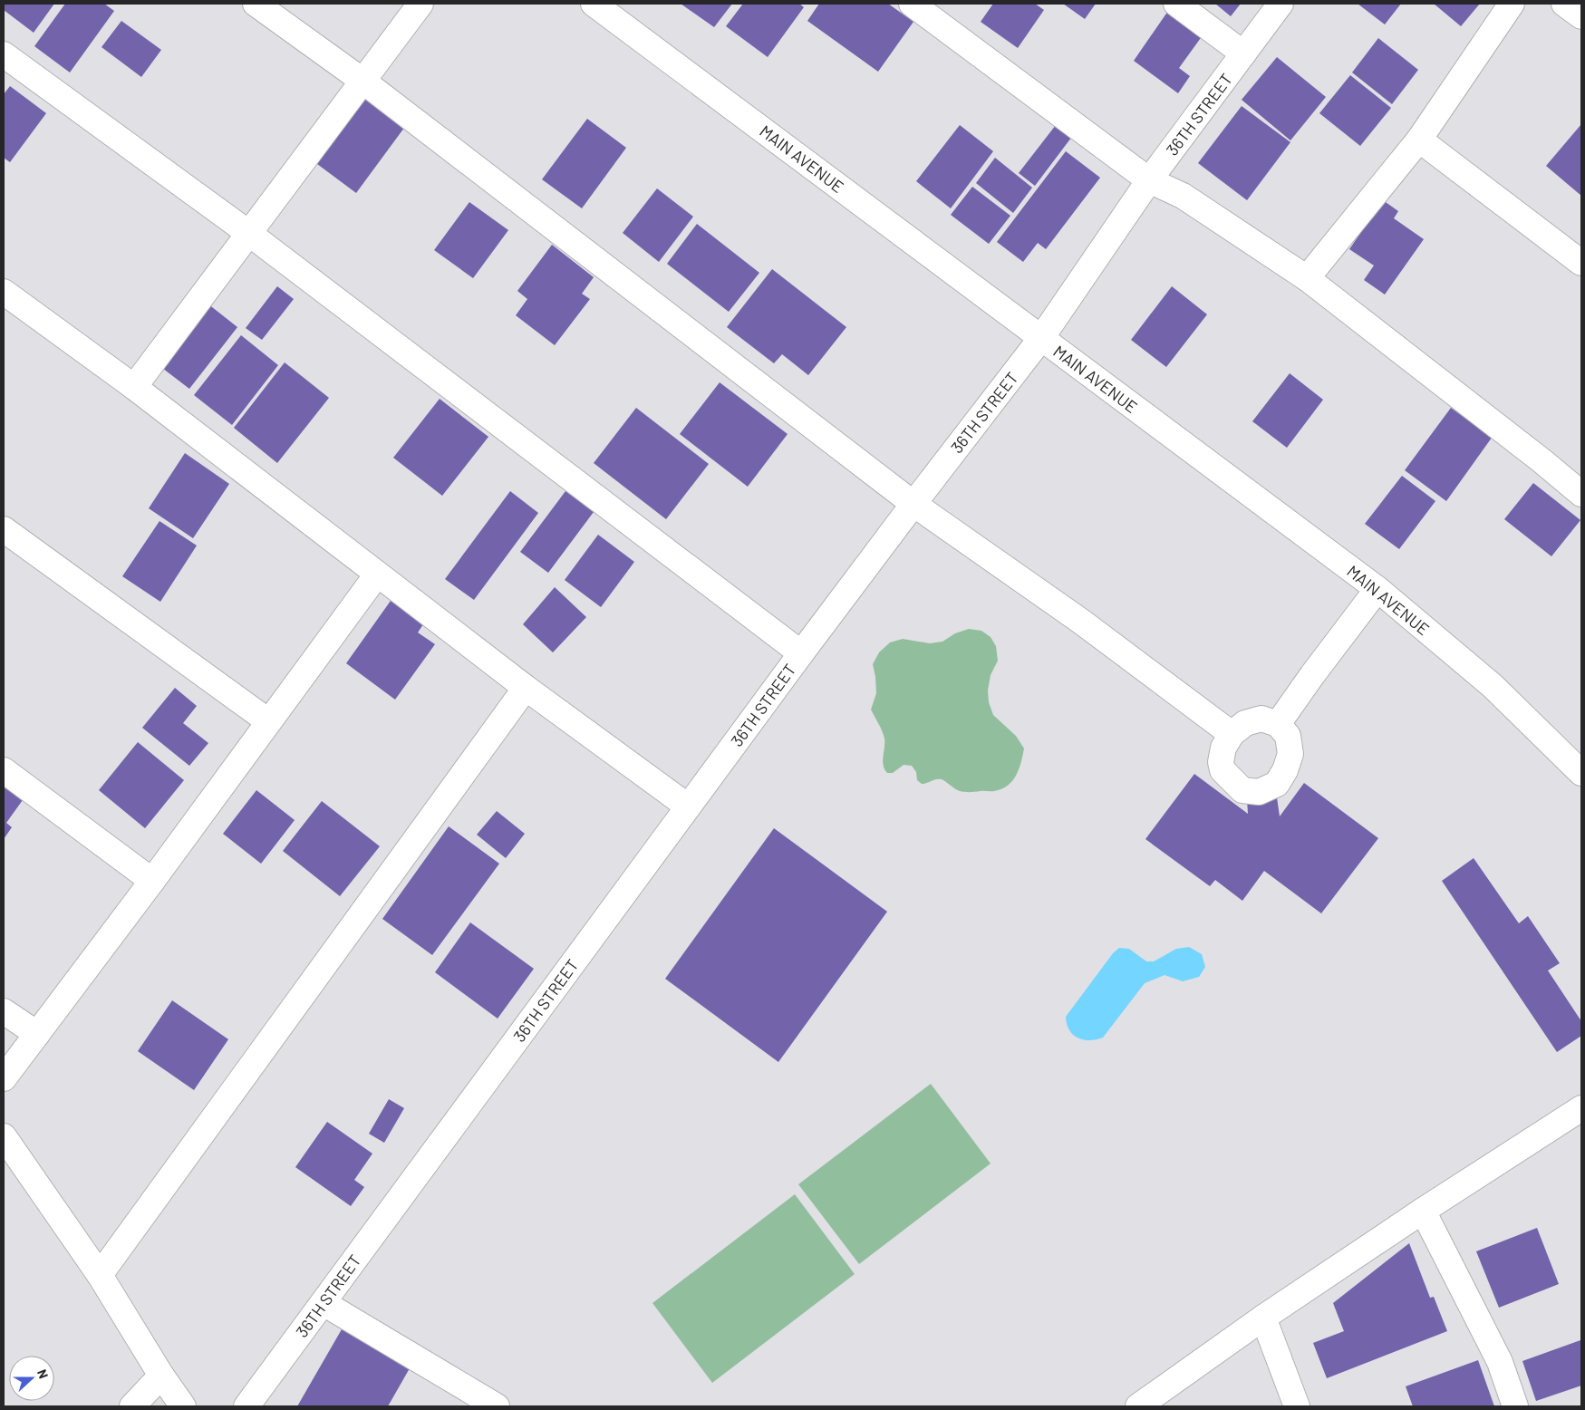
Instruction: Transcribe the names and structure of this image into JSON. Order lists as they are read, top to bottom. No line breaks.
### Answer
{"streets":{"street":["36TH STREET","MAIN AVENUE"]},"crossings":[["36TH STREET","MAIN AVENUE"]],"north":"right"}
